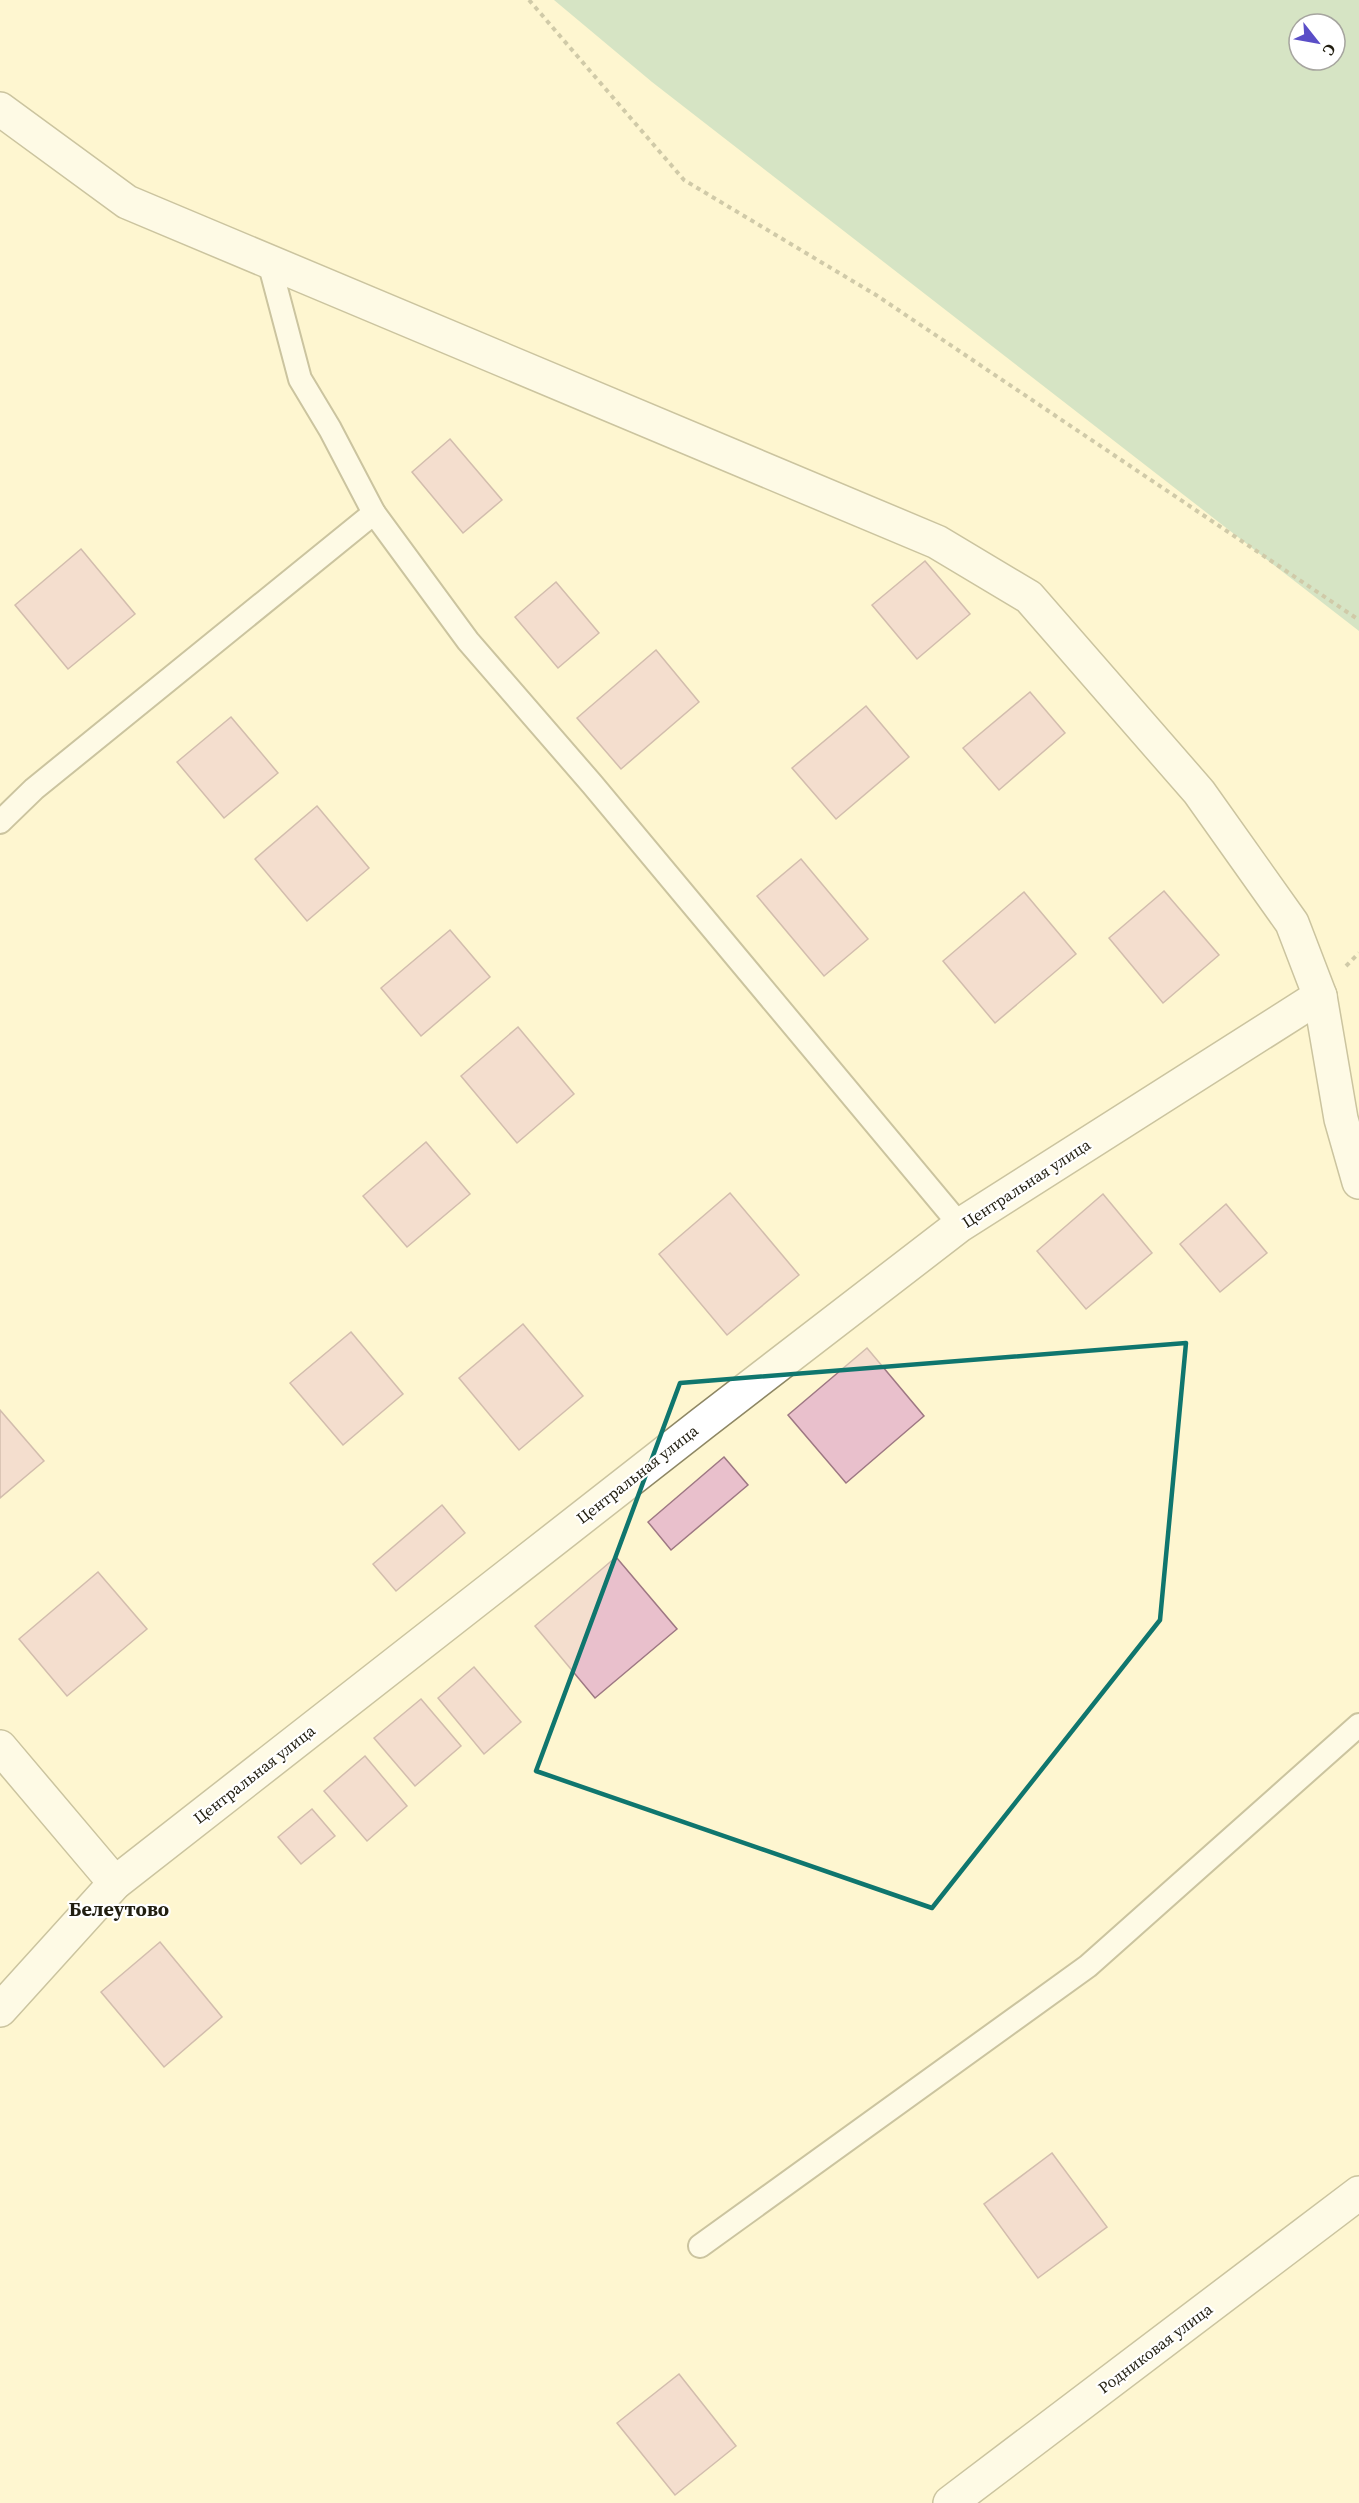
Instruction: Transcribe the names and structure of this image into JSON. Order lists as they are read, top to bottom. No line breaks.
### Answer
{"streets":{"street":["Центральная улица","Родниковая улица"]},"districts":["Белеутово"],"north":"bottom right"}
